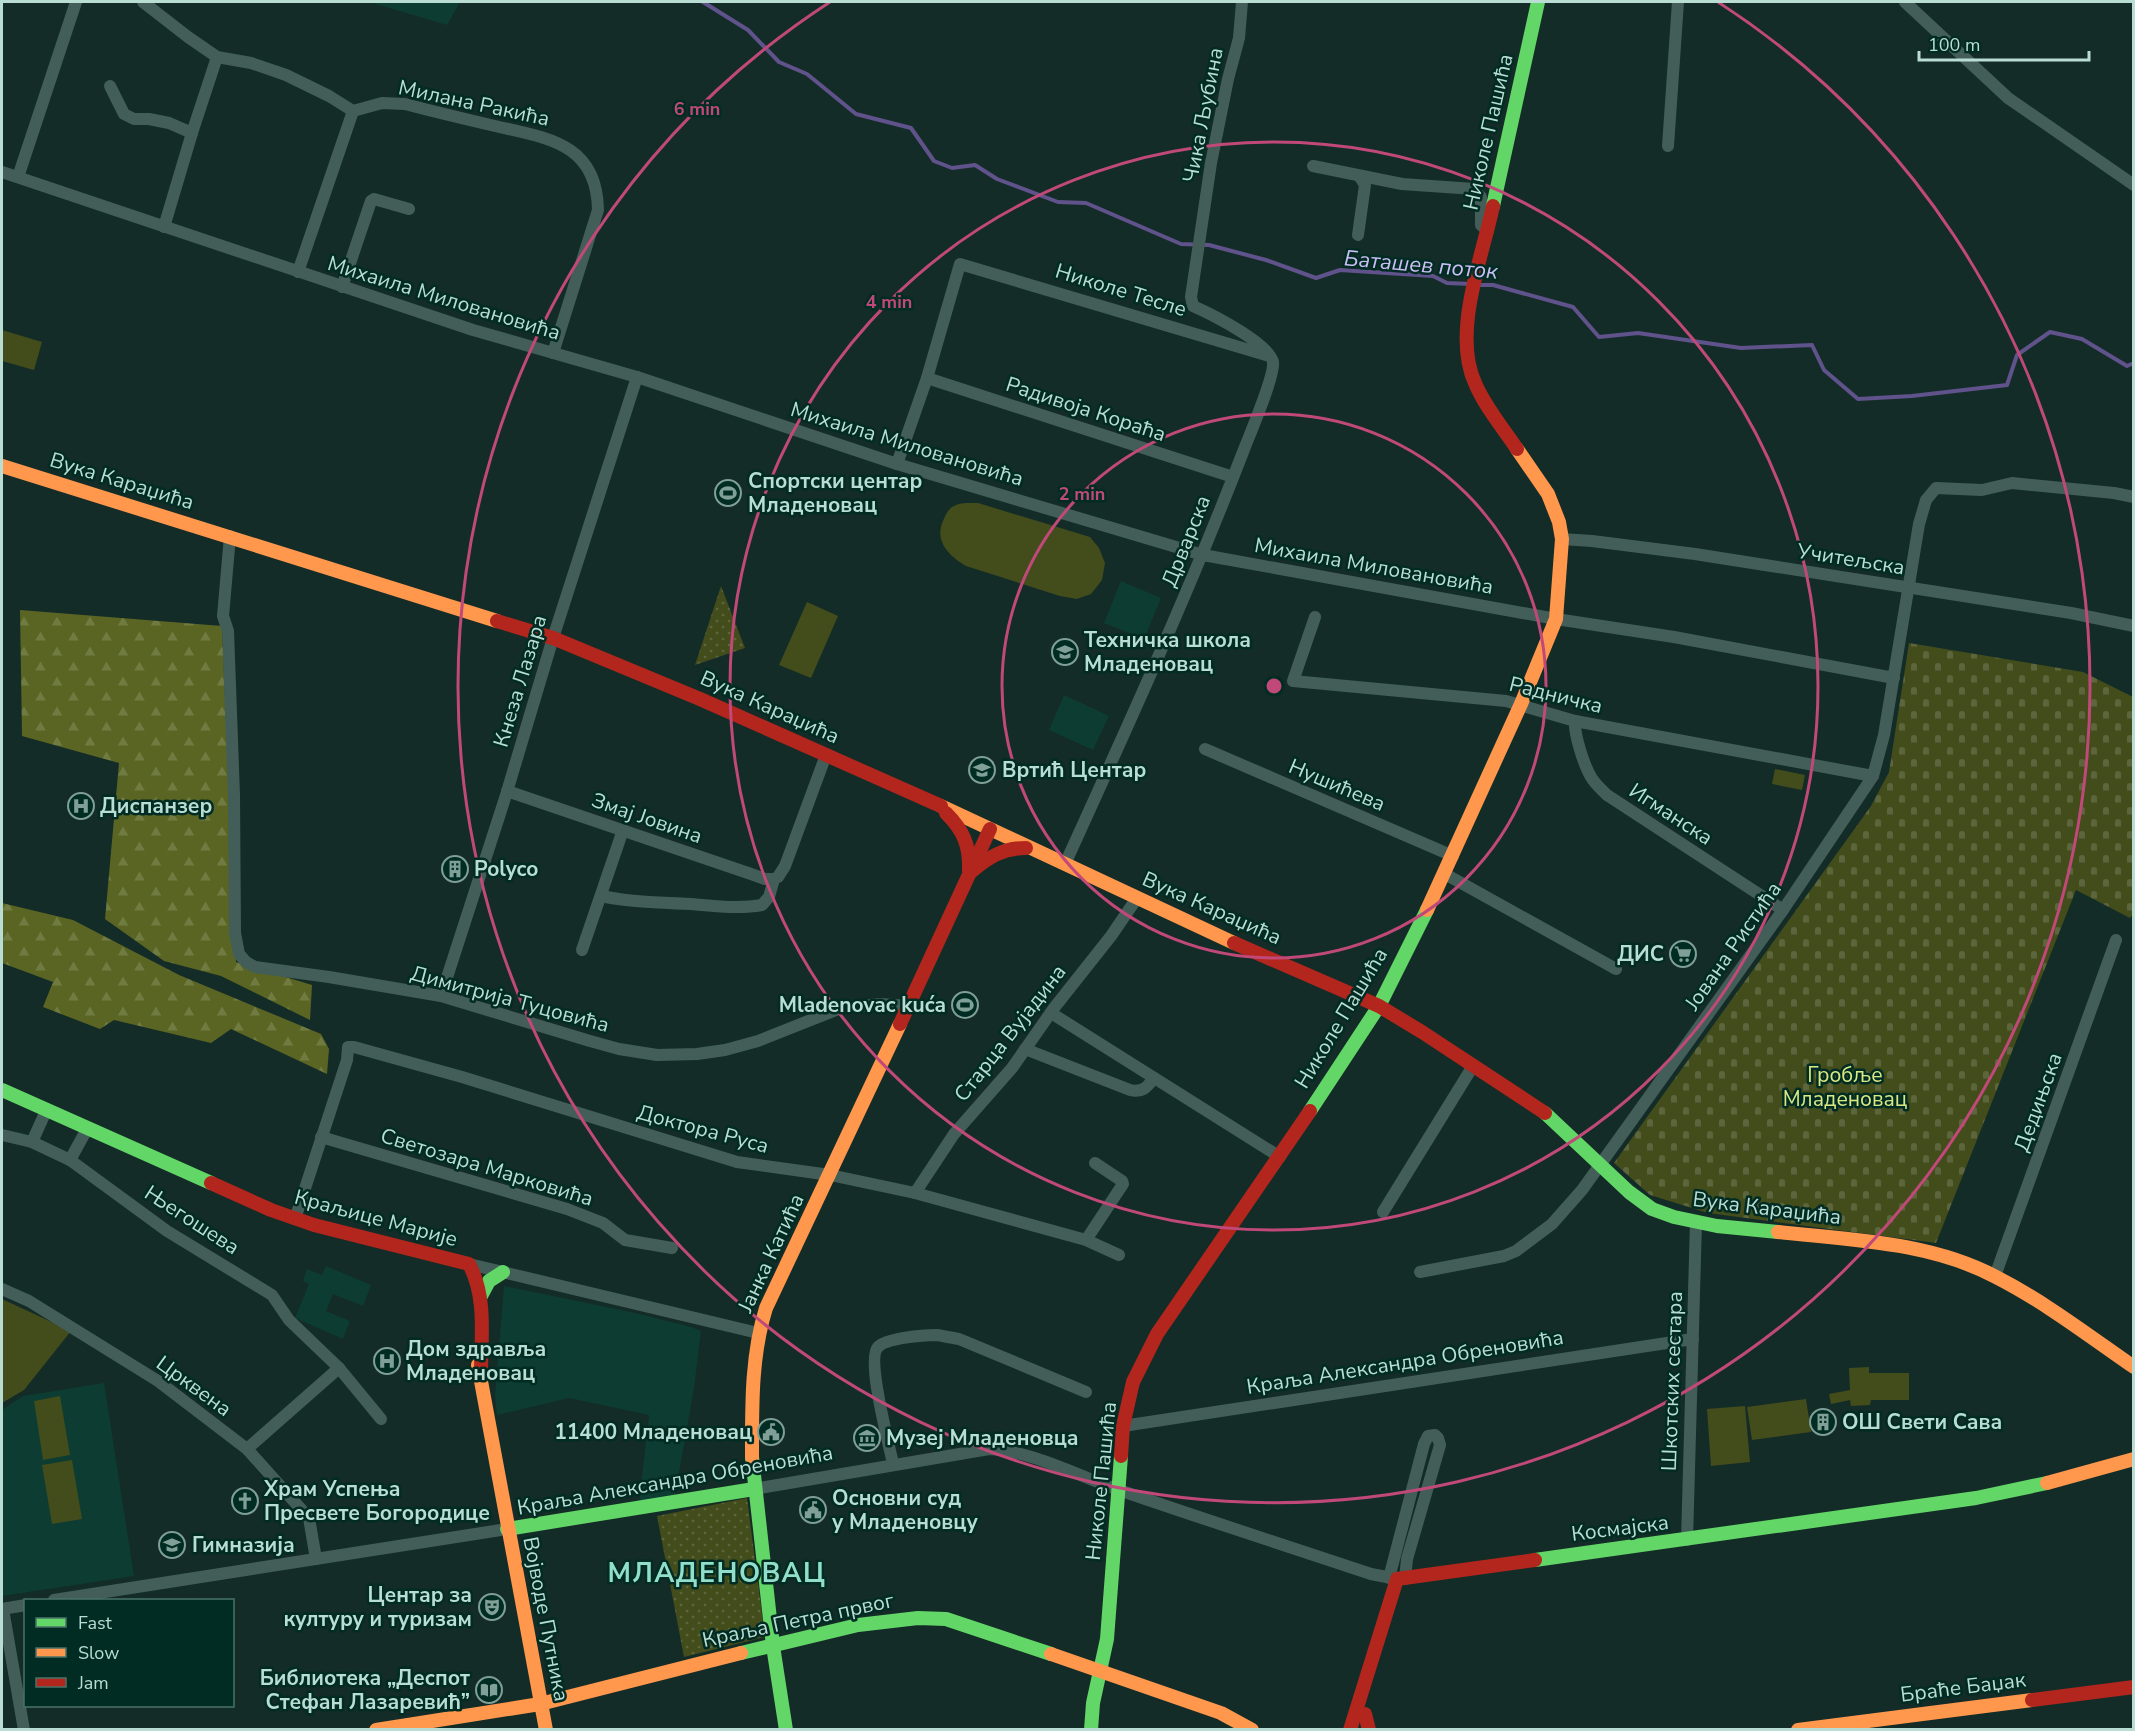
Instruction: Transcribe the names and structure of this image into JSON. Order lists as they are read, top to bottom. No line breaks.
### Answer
{"streets":{"street":["Милана Ракића","Чика Љубина","Николе Пашића","Николе Тесле","Михаила Миловановића","Радивоја Кораћа","Вука Караџића","Дрварска","Учитељска","Кнеза Лазара","Радничка","Нушићева","Игманска","Змај Јовина","Јована Ристића","Димитрија Туцовића","Старца Вујадина","Дедињска","Доктора Руса","Светозара Марковића","Краљице Марије","Његошева","Јанка Катића","Краља Александра Обреновића","Шкотских сестара","Црквена","Космајска","Војводе Путника","Краља Петра првог","Браће Баџак"]},"crossings":[["Милана Ракића","Михаила Миловановића"],["Чика Љубина","Николе Тесле"],["Чика Љубина","Дрварска"],["Николе Пашића","Михаила Миловановића"],["Николе Пашића","Вука Караџића"],["Николе Пашића","Учитељска"],["Николе Пашића","Радничка"],["Николе Пашића","Нушићева"],["Николе Пашића","Краља Александра Обреновића"],["Николе Пашића","Космајска"],["Николе Пашића","Краља Петра првог"],["Николе Тесле","Радивоја Кораћа"],["Николе Тесле","Дрварска"],["Михаила Миловановића","Дрварска"],["Михаила Миловановића","Кнеза Лазара"],["Михаила Миловановића","Јована Ристића"],["Радивоја Кораћа","Дрварска"],["Вука Караџића","Дрварска"],["Вука Караџића","Кнеза Лазара"],["Вука Караџића","Јована Ристића"],["Вука Караџића","Димитрија Туцовића"],["Вука Караџића","Старца Вујадина"],["Вука Караџића","Дедињска"],["Вука Караџића","Јанка Катића"],["Вука Караџића","Шкотских сестара"],["Учитељска","Јована Ристића"],["Кнеза Лазара","Змај Јовина"],["Кнеза Лазара","Димитрија Туцовића"],["Радничка","Игманска"],["Радничка","Јована Ристића"],["Игманска","Јована Ристића"],["Димитрија Туцовића","Јанка Катића"],["Старца Вујадина","Доктора Руса"],["Доктора Руса","Светозара Марковића"],["Доктора Руса","Јанка Катића"],["Краљице Марије","Јанка Катића"],["Краљице Марије","Војводе Путника"],["Јанка Катића","Краља Александра Обреновића"],["Јанка Катића","Краља Петра првог"],["Краља Александра Обреновића","Шкотских сестара"],["Краља Александра Обреновића","Црквена"],["Краља Александра Обреновића","Космајска"],["Краља Александра Обреновића","Војводе Путника"],["Шкотских сестара","Космајска"],["Војводе Путника","Краља Петра првог"]],"districts":["МЛАДЕНОВАЦ"],"water":["Баташев поток"],"parks":["Гробље Младеновац"],"places":{"sports":["Спортски центар Младеновац","Mladenovac kuća"],"school or university":["Техничка школа Младеновац","Вртић Центар","Гимназија"],"hospital":["Диспанзер","Дом здравља Младеновац"],"building":["Polyco","ОШ Свети Сава"],"supermarket":["ДИС"],"public building":["11400 Младеновац","Основни суд у Младеновцу"],"museum":["Музеј Младеновца"],"church":["Храм Успења Пресвете Богородице"],"theatre":["Центар за културу и туризам"],"library":["Библиотека „Деспот Стефан Лазаревић”"]},"legend":["Fast","Slow","Jam"],"scale_bar":"100 m","rings":["6 min","4 min","2 min"]}
